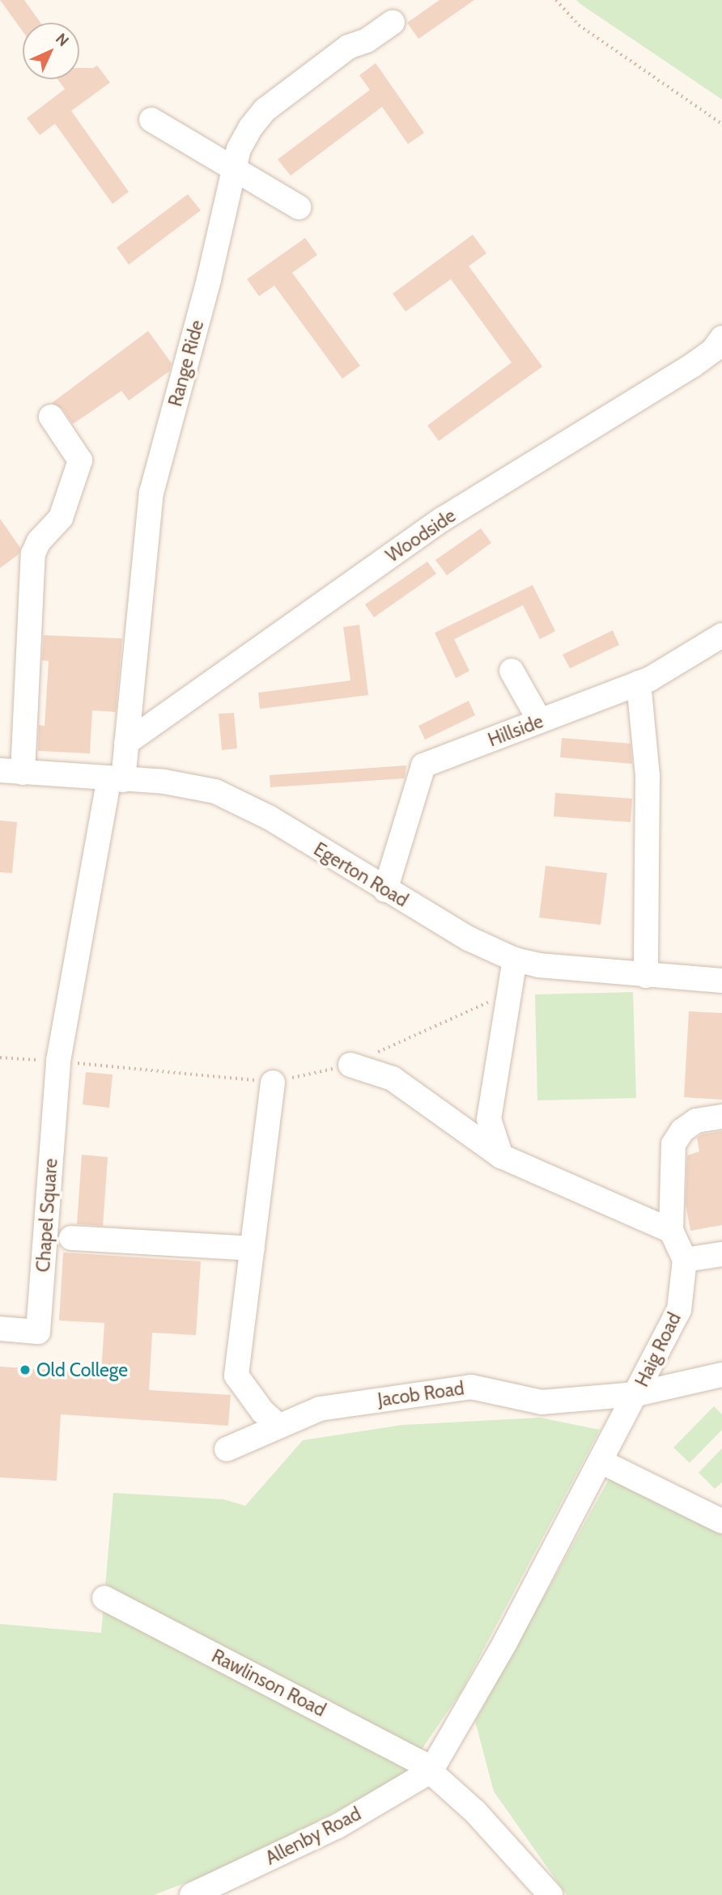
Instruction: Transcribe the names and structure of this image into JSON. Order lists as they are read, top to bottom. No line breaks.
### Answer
{"streets":{"street":["Range Ride","Woodside","Hillside","Egerton Road","Chapel Square","Haig Road","Jacob Road","Rawlinson Road","Allenby Road"]},"crossings":[["Range Ride","Woodside"],["Range Ride","Egerton Road"],["Range Ride","Chapel Square"],["Hillside","Egerton Road"],["Haig Road","Jacob Road"],["Haig Road","Rawlinson Road"],["Haig Road","Allenby Road"],["Rawlinson Road","Allenby Road"]],"places":["Old College"],"north":"top right"}
